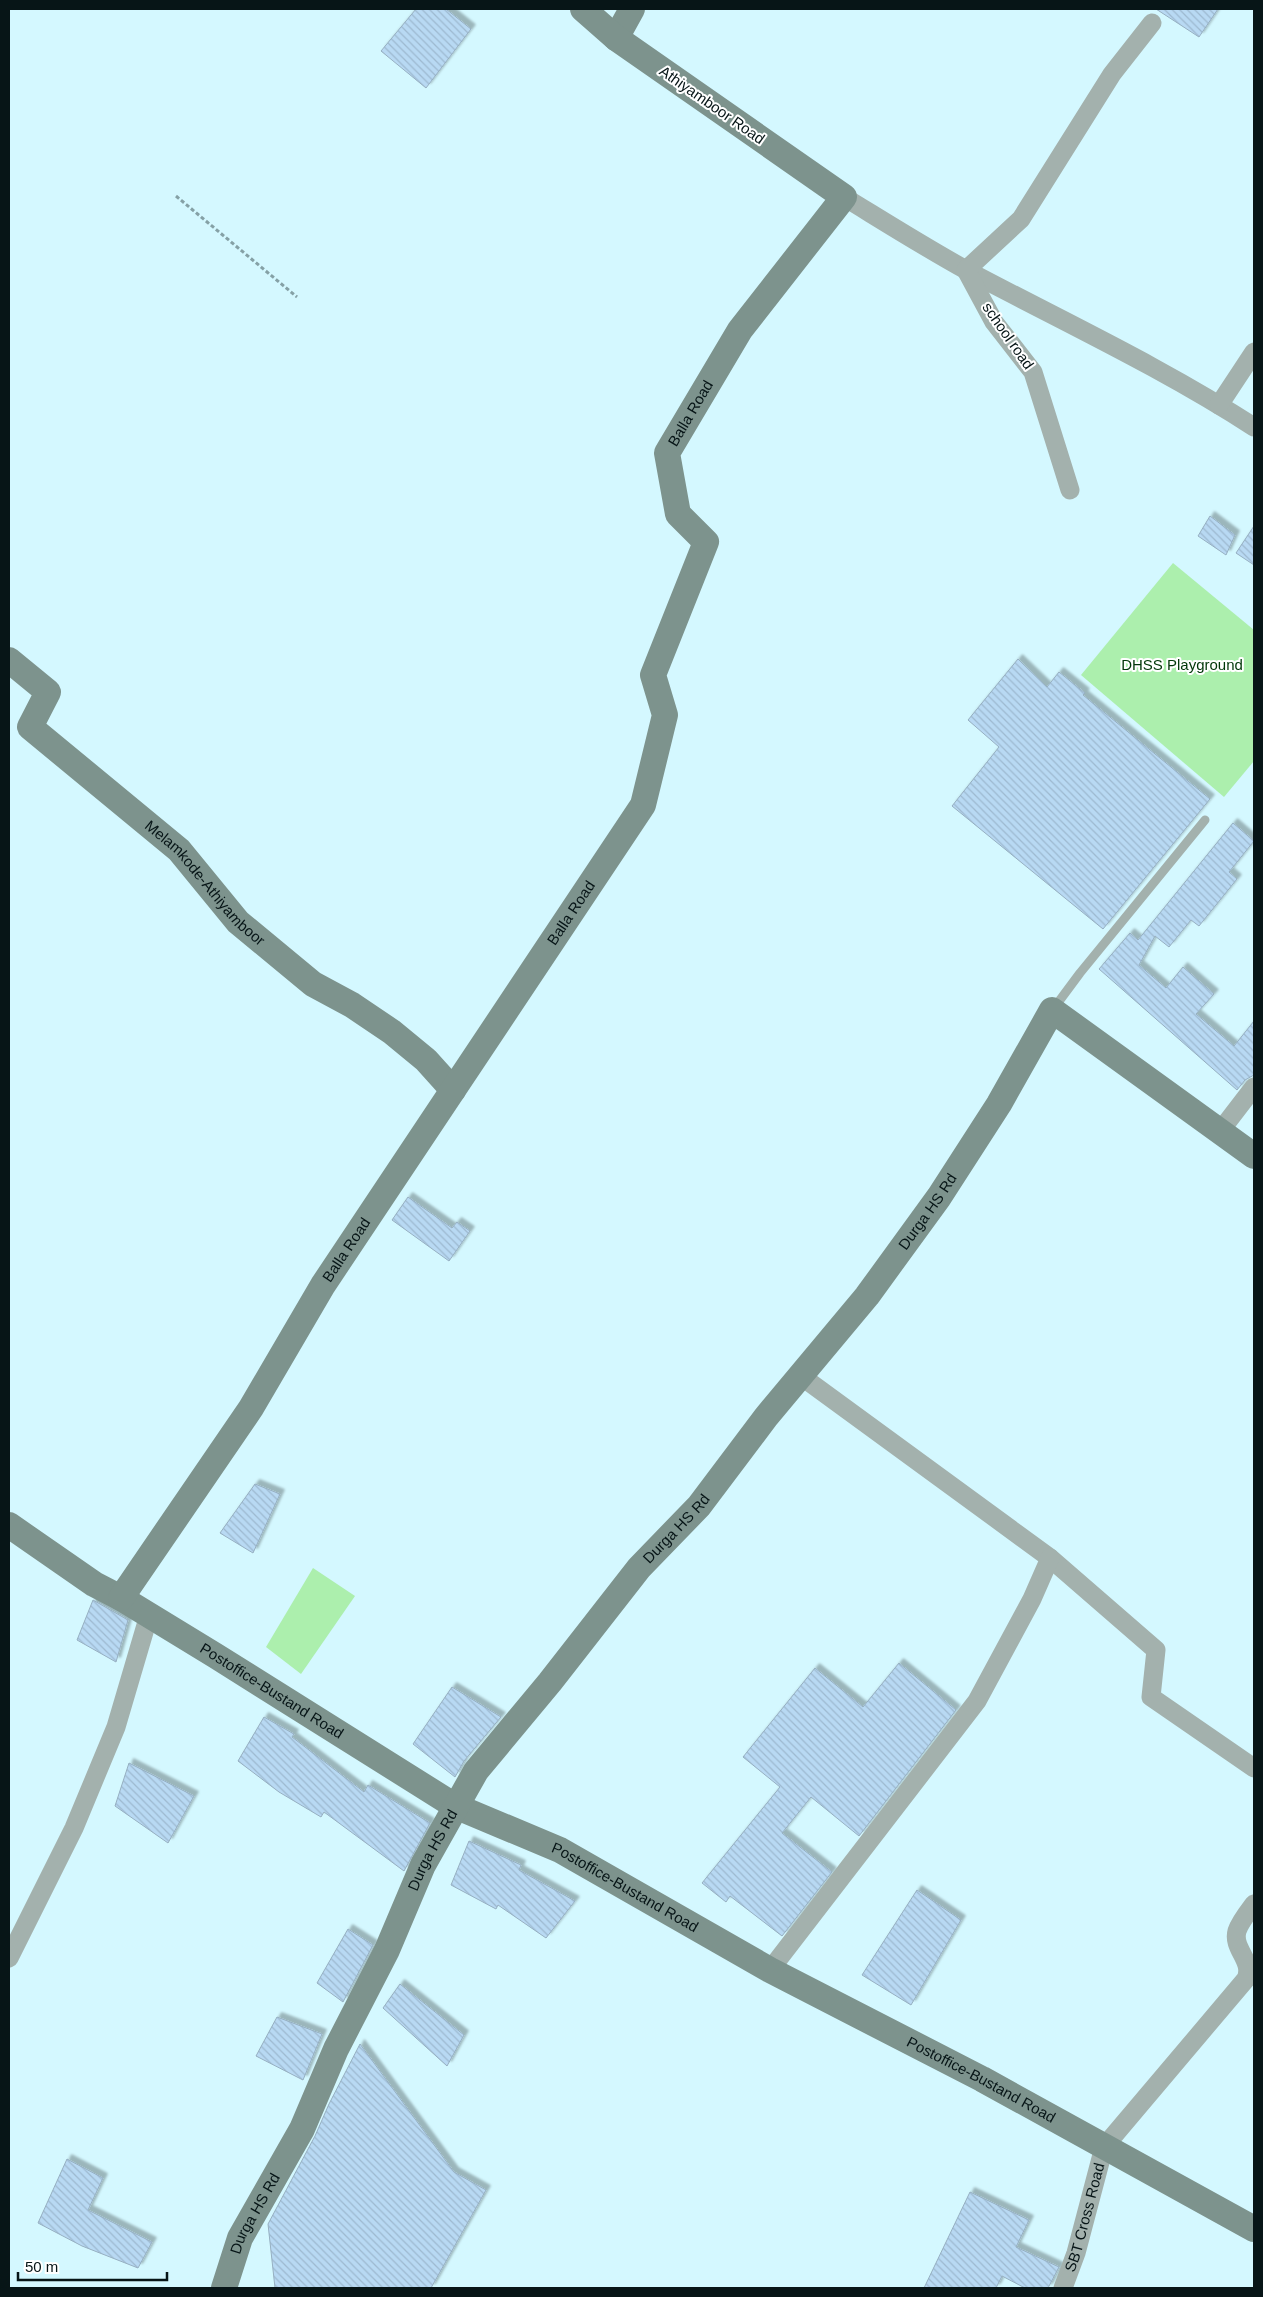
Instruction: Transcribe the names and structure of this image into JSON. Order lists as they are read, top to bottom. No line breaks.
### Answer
{"streets":{"street":["Athiyamboor Road","school road","Balla Road","Melamkode-Athiyamboor","Durga HS Rd","Postoffice-Bustand Road","SBT Cross Road"]},"crossings":[["Athiyamboor Road","Balla Road"],["Balla Road","Melamkode-Athiyamboor"],["Balla Road","Postoffice-Bustand Road"],["Durga HS Rd","Postoffice-Bustand Road"],["Postoffice-Bustand Road","SBT Cross Road"]],"parks":["DHSS Playground"],"scale_bar":"50 m"}
